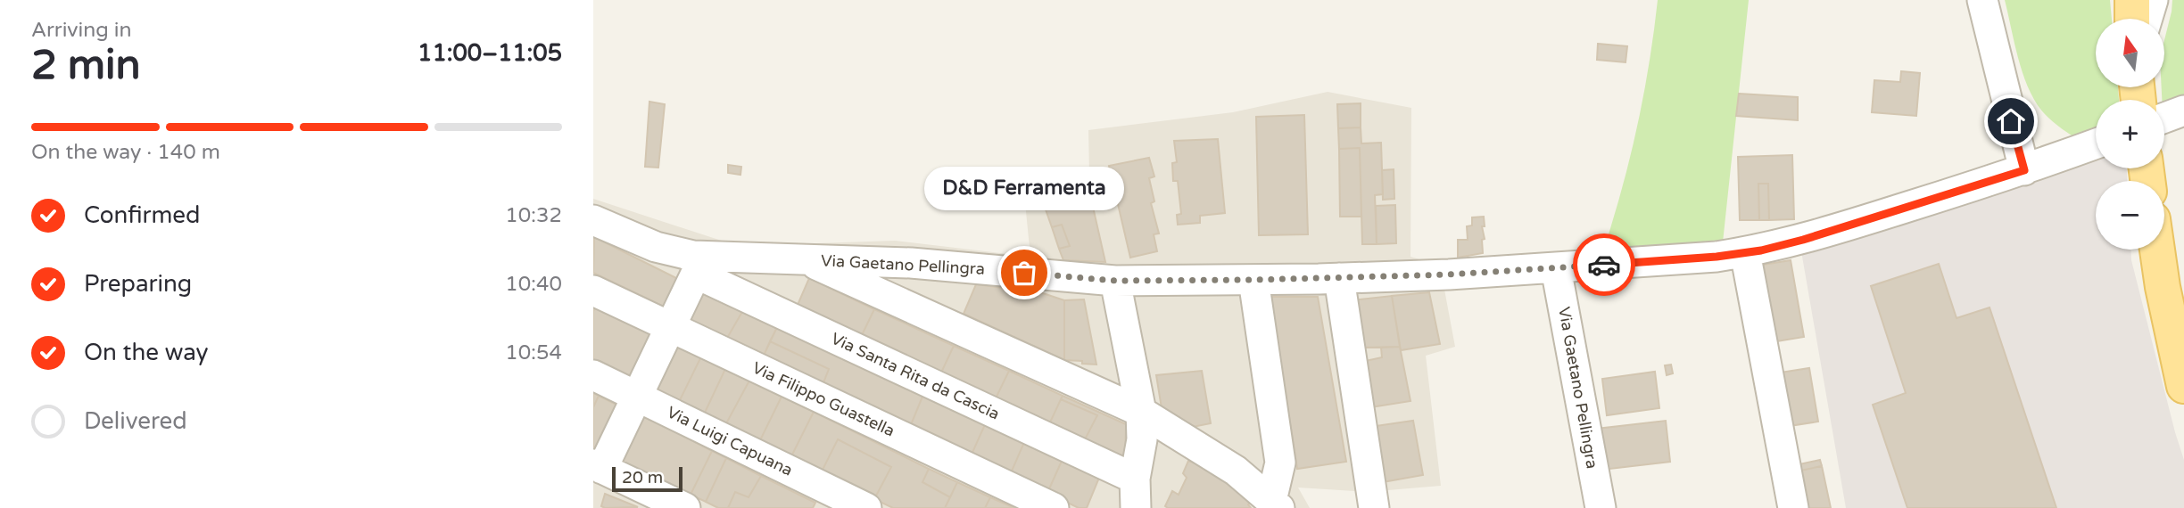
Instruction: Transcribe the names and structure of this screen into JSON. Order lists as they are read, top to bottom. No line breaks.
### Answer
{"streets":{"street":["Via Gaetano Pellingra","Via Santa Rita da Cascia","Via Filippo Guastella","Via Luigi Capuana"]},"crossings":[["Via Gaetano Pellingra","Via Santa Rita da Cascia"]],"places":["D&D Ferramenta"],"scale_bar":"20 m","north":"top","page":{"heading":["2 min","Arriving in","11:00–11:05"],"map_buttons":["+","−"],"bar":"On the way · 140 m","bubble":"D&D Ferramenta","list":[["Confirmed","10:32"],["Preparing","10:40"],["On the way","10:54"],"Delivered"],"scale":"20 m"}}
